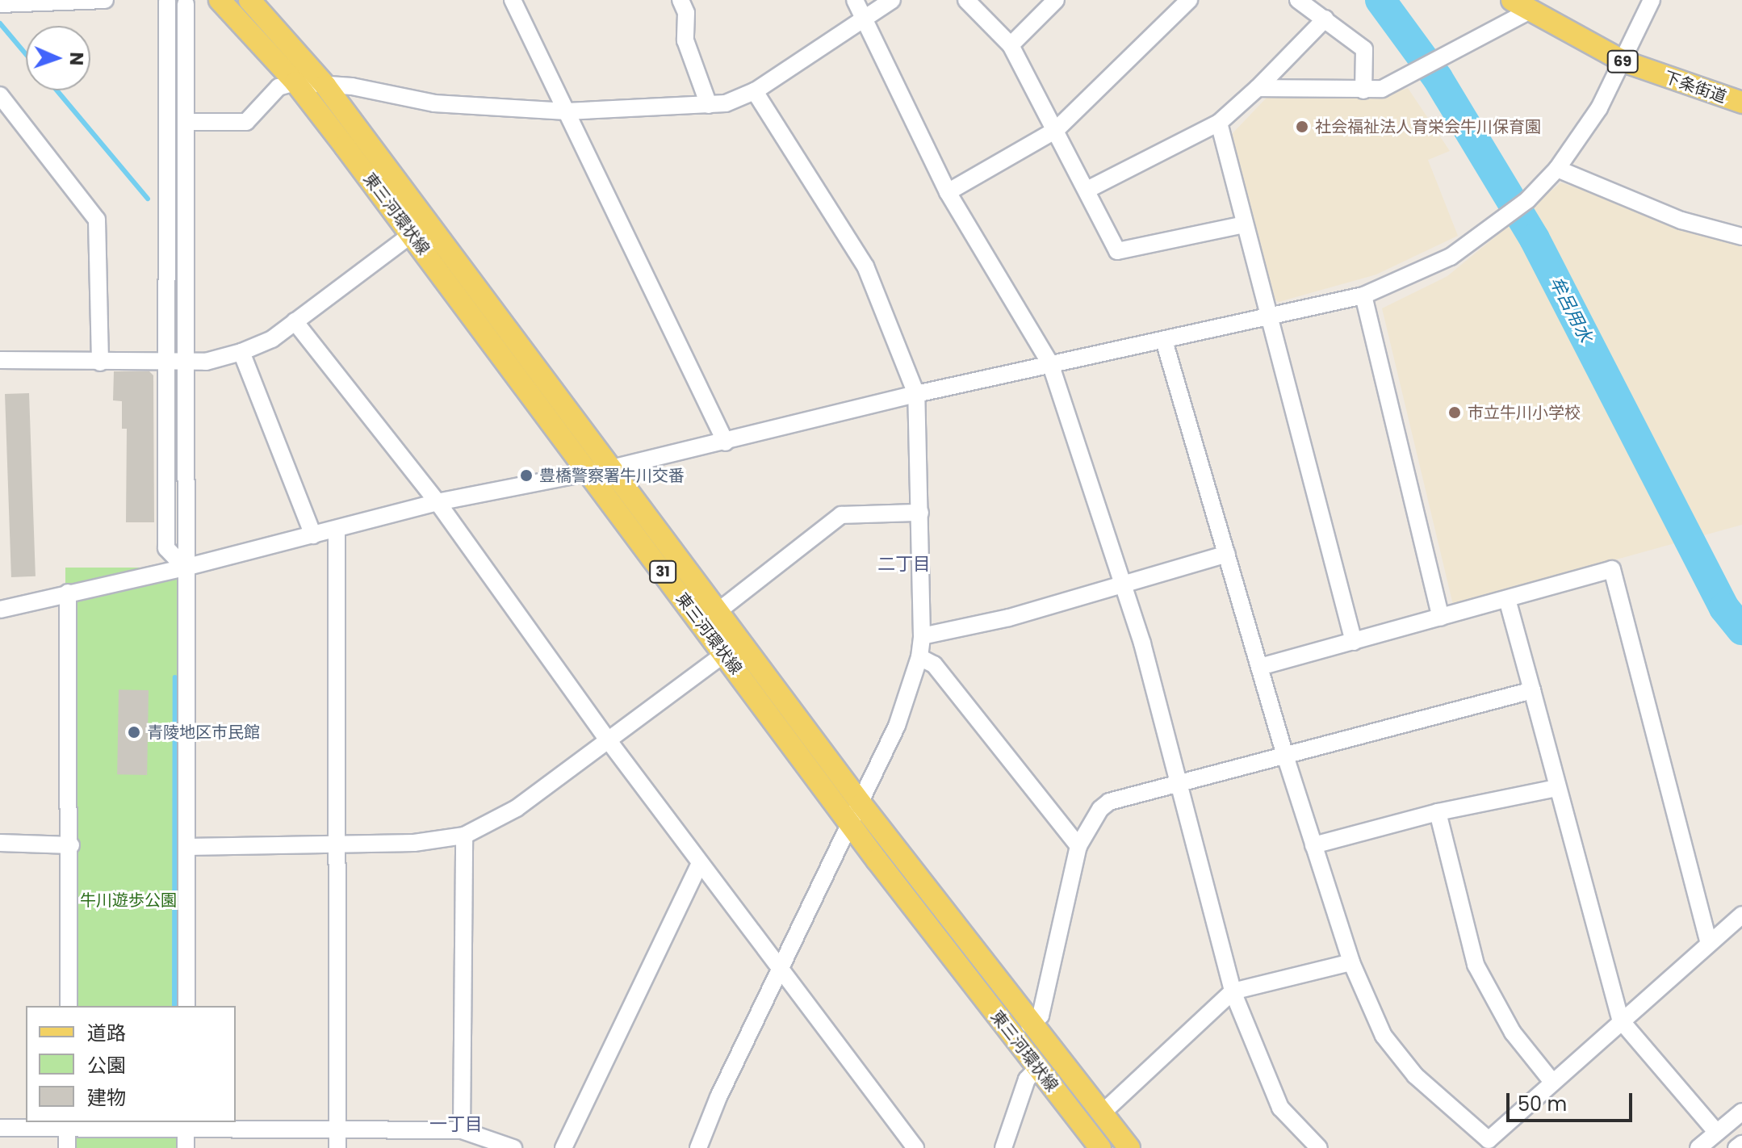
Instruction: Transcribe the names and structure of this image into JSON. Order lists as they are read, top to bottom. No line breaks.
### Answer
{"streets":{"main road":["69","下条街道","東三河環状線","31"]},"districts":["二丁目","一丁目"],"water":["牟呂用水"],"parks":["牛川遊歩公園"],"places":["社会福祉法人育栄会牛川保育園","市立牛川小学校","豊橋警察署牛川交番","青陵地区市民館"],"legend":["道路","公園","建物"],"scale_bar":"50 m","north":"right"}
